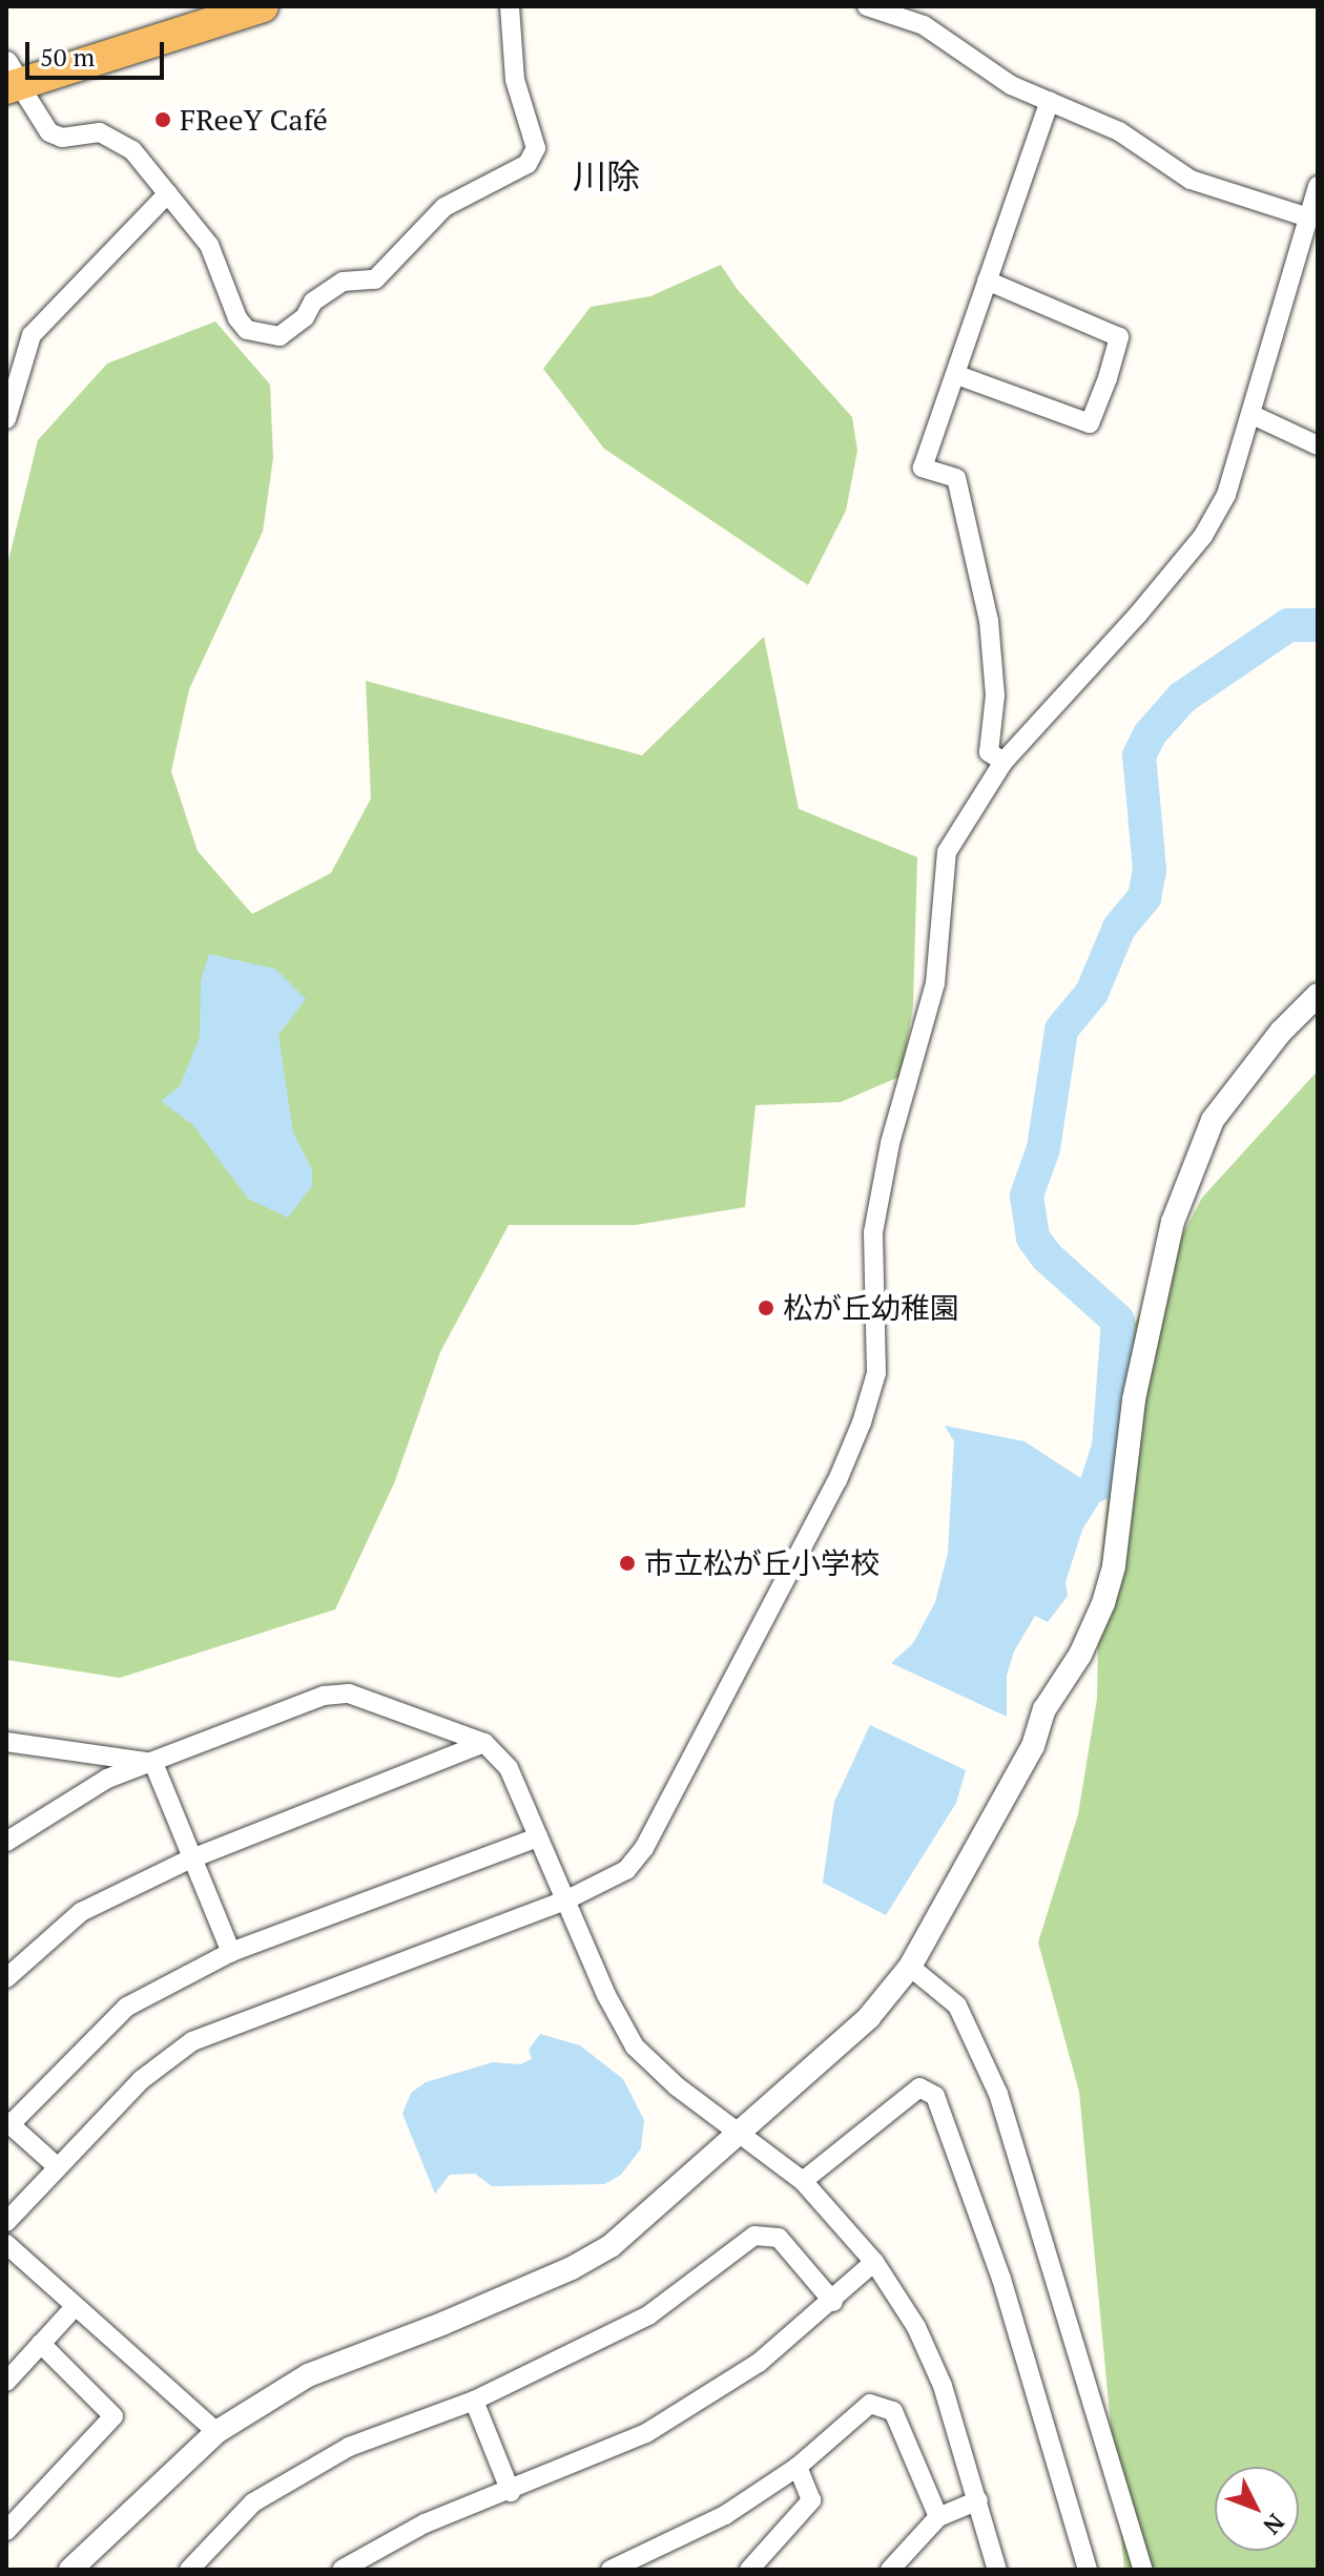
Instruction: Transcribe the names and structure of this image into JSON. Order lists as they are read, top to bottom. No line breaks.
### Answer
{"districts":["川除"],"places":["FReeY Café","松が丘幼稚園","市立松が丘小学校"],"scale_bar":"50 m","north":"bottom right"}
